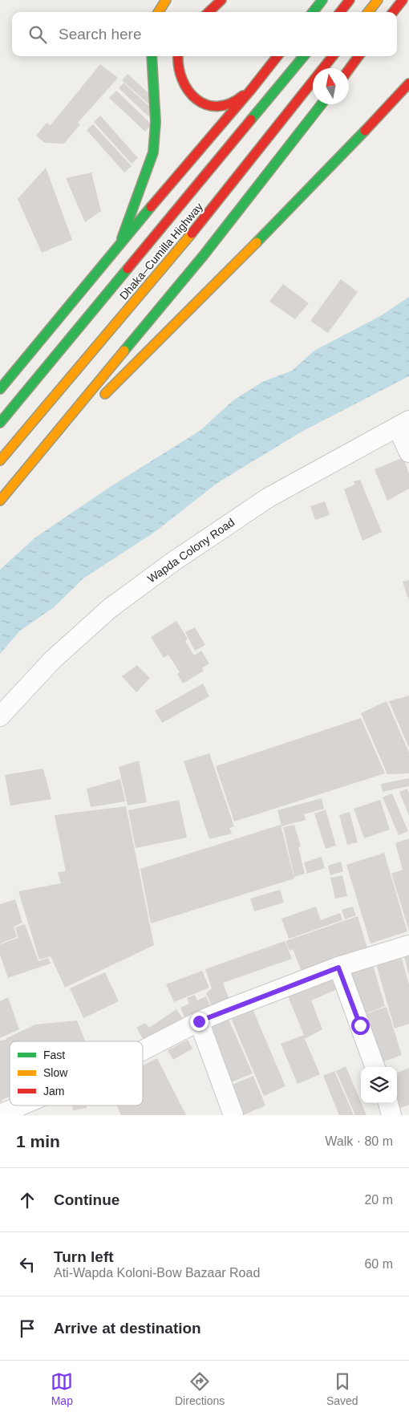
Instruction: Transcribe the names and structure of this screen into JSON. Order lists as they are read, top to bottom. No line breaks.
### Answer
{"streets":{"main road":["Dhaka–Cumilla Highway"],"street":["Wapda Colony Road"]},"legend":["Fast","Slow","Jam"],"north":"top","page":{"search":"Search here","heading":["1 min","Walk · 80 m"],"list":[["Continue","20 m"],["Turn left","Ati-Wapda Koloni-Bow Bazaar Road","60 m"],"Arrive at destination"],"nav":["Map","Directions","Saved"]}}
